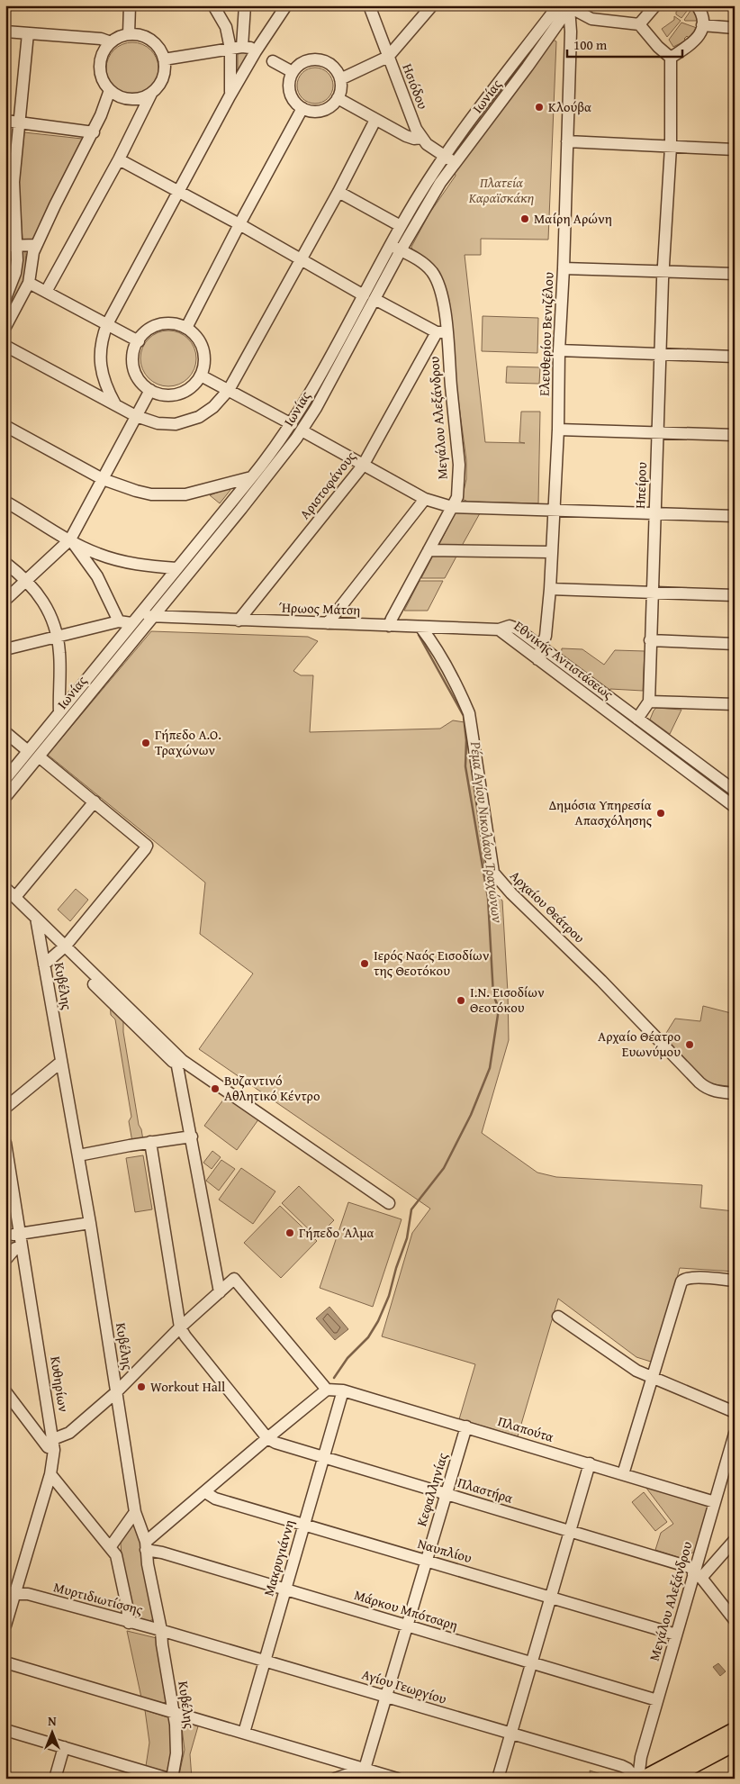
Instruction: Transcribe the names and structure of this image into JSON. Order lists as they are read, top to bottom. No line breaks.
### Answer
{"streets":{"street":["Ησιόδου","Ιωνίας","Ελευθερίου Βενιζέλου","Μεγάλου Αλεξάνδρου","Αριστοφάνους","Ηπείρου","Ήρωος Μάτση","Εθνικής Αντιστάσεως","Αρχαίου Θεάτρου","Κυβέλης","Κυθηρίων","Πλαπούτα","Κεφαλληνίας","Πλαστήρα","Ναυπλίου","Μακρυγιάννη","Μυρτιδιωτίσσης","Μάρκου Μπότσαρη","Αγίου Γεωργίου"]},"crossings":[["Ησιόδου","Ιωνίας"],["Ιωνίας","Ελευθερίου Βενιζέλου"],["Ιωνίας","Μεγάλου Αλεξάνδρου"],["Ιωνίας","Ήρωος Μάτση"],["Ελευθερίου Βενιζέλου","Εθνικής Αντιστάσεως"],["Μεγάλου Αλεξάνδρου","Αριστοφάνους"],["Μεγάλου Αλεξάνδρου","Ήρωος Μάτση"],["Μεγάλου Αλεξάνδρου","Πλαπούτα"],["Μεγάλου Αλεξάνδρου","Πλαστήρα"],["Μεγάλου Αλεξάνδρου","Ναυπλίου"],["Μεγάλου Αλεξάνδρου","Μάρκου Μπότσαρη"],["Μεγάλου Αλεξάνδρου","Αγίου Γεωργίου"],["Αριστοφάνους","Ήρωος Μάτση"],["Ήρωος Μάτση","Εθνικής Αντιστάσεως"],["Ήρωος Μάτση","Αρχαίου Θεάτρου"],["Κυβέλης","Μυρτιδιωτίσσης"],["Κυβέλης","Μάρκου Μπότσαρη"],["Κυβέλης","Αγίου Γεωργίου"],["Κυθηρίων","Μυρτιδιωτίσσης"],["Πλαπούτα","Κεφαλληνίας"],["Πλαπούτα","Μακρυγιάννη"],["Κεφαλληνίας","Πλαστήρα"],["Κεφαλληνίας","Ναυπλίου"],["Κεφαλληνίας","Μάρκου Μπότσαρη"],["Κεφαλληνίας","Αγίου Γεωργίου"],["Πλαστήρα","Μακρυγιάννη"],["Ναυπλίου","Μακρυγιάννη"],["Μακρυγιάννη","Μάρκου Μπότσαρη"],["Μακρυγιάννη","Αγίου Γεωργίου"],["Μυρτιδιωτίσσης","Αγίου Γεωργίου"]],"water":["Ρέμα Αγίου Νικολάου Τραχώνων"],"parks":["Πλατεία Καραϊσκάκη"],"places":["Κλούβα","Μαίρη Αρώνη","Γήπεδο Α.Ο. Τραχώνων","Δημόσια Υπηρεσία Απασχόλησης","Ιερός Ναός Εισοδίων της Θεοτόκου","Ι.Ν. Εισοδίων Θεοτόκου","Αρχαίο Θέατρο Ευωνύμου","Βυζαντινό Αθλητικό Κέντρο","Γήπεδο Άλμα","Workout Hall"],"scale_bar":"100 m","north":"top"}
